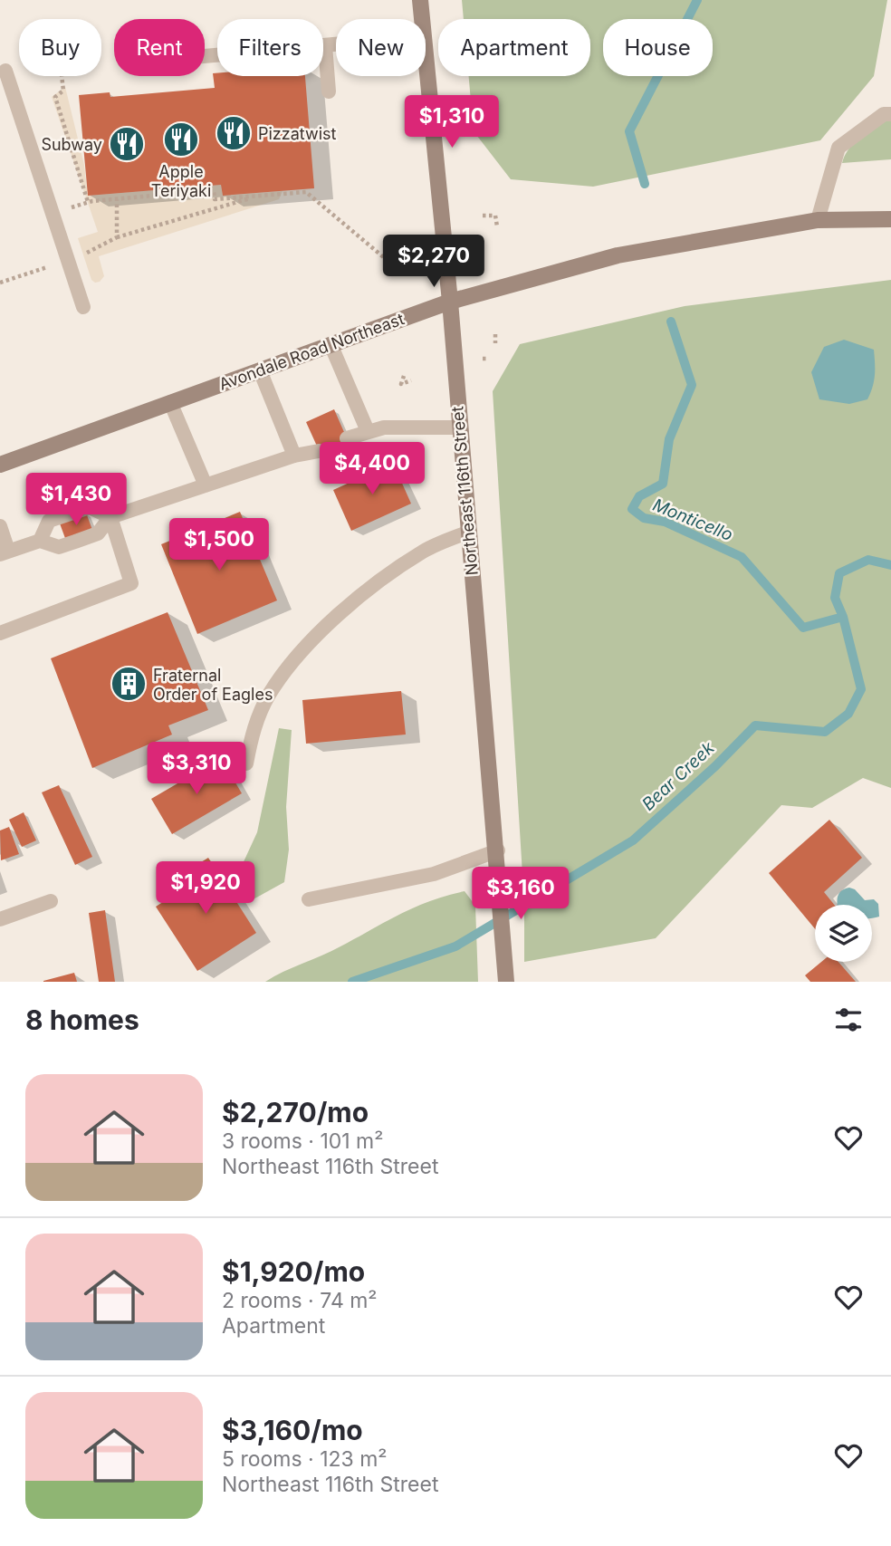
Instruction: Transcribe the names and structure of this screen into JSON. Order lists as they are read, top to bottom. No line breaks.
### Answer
{"streets":{"street":["Avondale Road Northeast","Northeast 116th Street"]},"crossings":[["Avondale Road Northeast","Northeast 116th Street"]],"water":["Monticello","Bear Creek"],"places":{"restaurant":["Pizzatwist","Apple Teriyaki","Subway"],"building":["Fraternal Order of Eagles"]},"page":{"chip":["Buy","Rent","Filters","New","Apartment","House"],"price":["$1,310","$2,270","$4,400","$1,430","$1,500","$3,310","$1,920","$3,160"],"heading":"8 homes","list":[{"name":"$2,270/mo","note":"3 rooms · 101 m² · Northeast 116th Street"},{"name":"$1,920/mo","note":"2 rooms · 74 m² · Apartment"},{"name":"$3,160/mo","note":"5 rooms · 123 m² · Northeast 116th Street"}]}}
